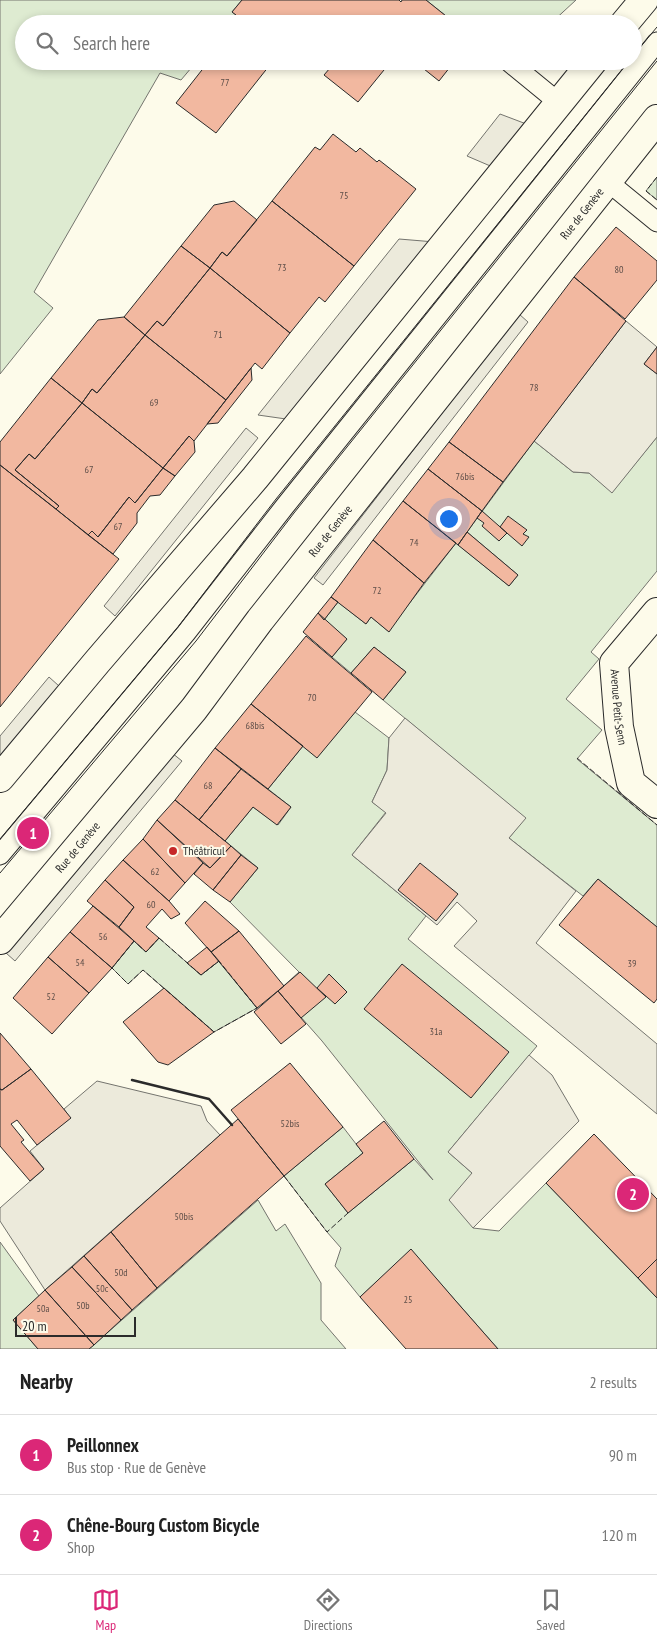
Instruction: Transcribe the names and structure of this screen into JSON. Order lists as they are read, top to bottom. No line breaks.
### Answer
{"streets":{"main road":["Rue de Genève","Avenue Petit-Senn"]},"places":["Théâtricul"],"house_numbers":["77","75","73","80","71","78","69","67","76bis","67","74","72","70","68bis","68","62","60","56","54","39","52","31a","52bis","50bis","50d","50c","25","50b","50a"],"scale_bar":"20 m","page":{"search":"Search here","pins":["1","2"],"scale":"20 m","heading":["Nearby","2 results"],"list":[{"mark":"1","name":"Peillonnex","note":"Bus stop · Rue de Genève","value":"90 m"},{"mark":"2","name":"Chêne-Bourg Custom Bicycle","note":"Shop","value":"120 m"}],"nav":["Map","Directions","Saved"]}}
